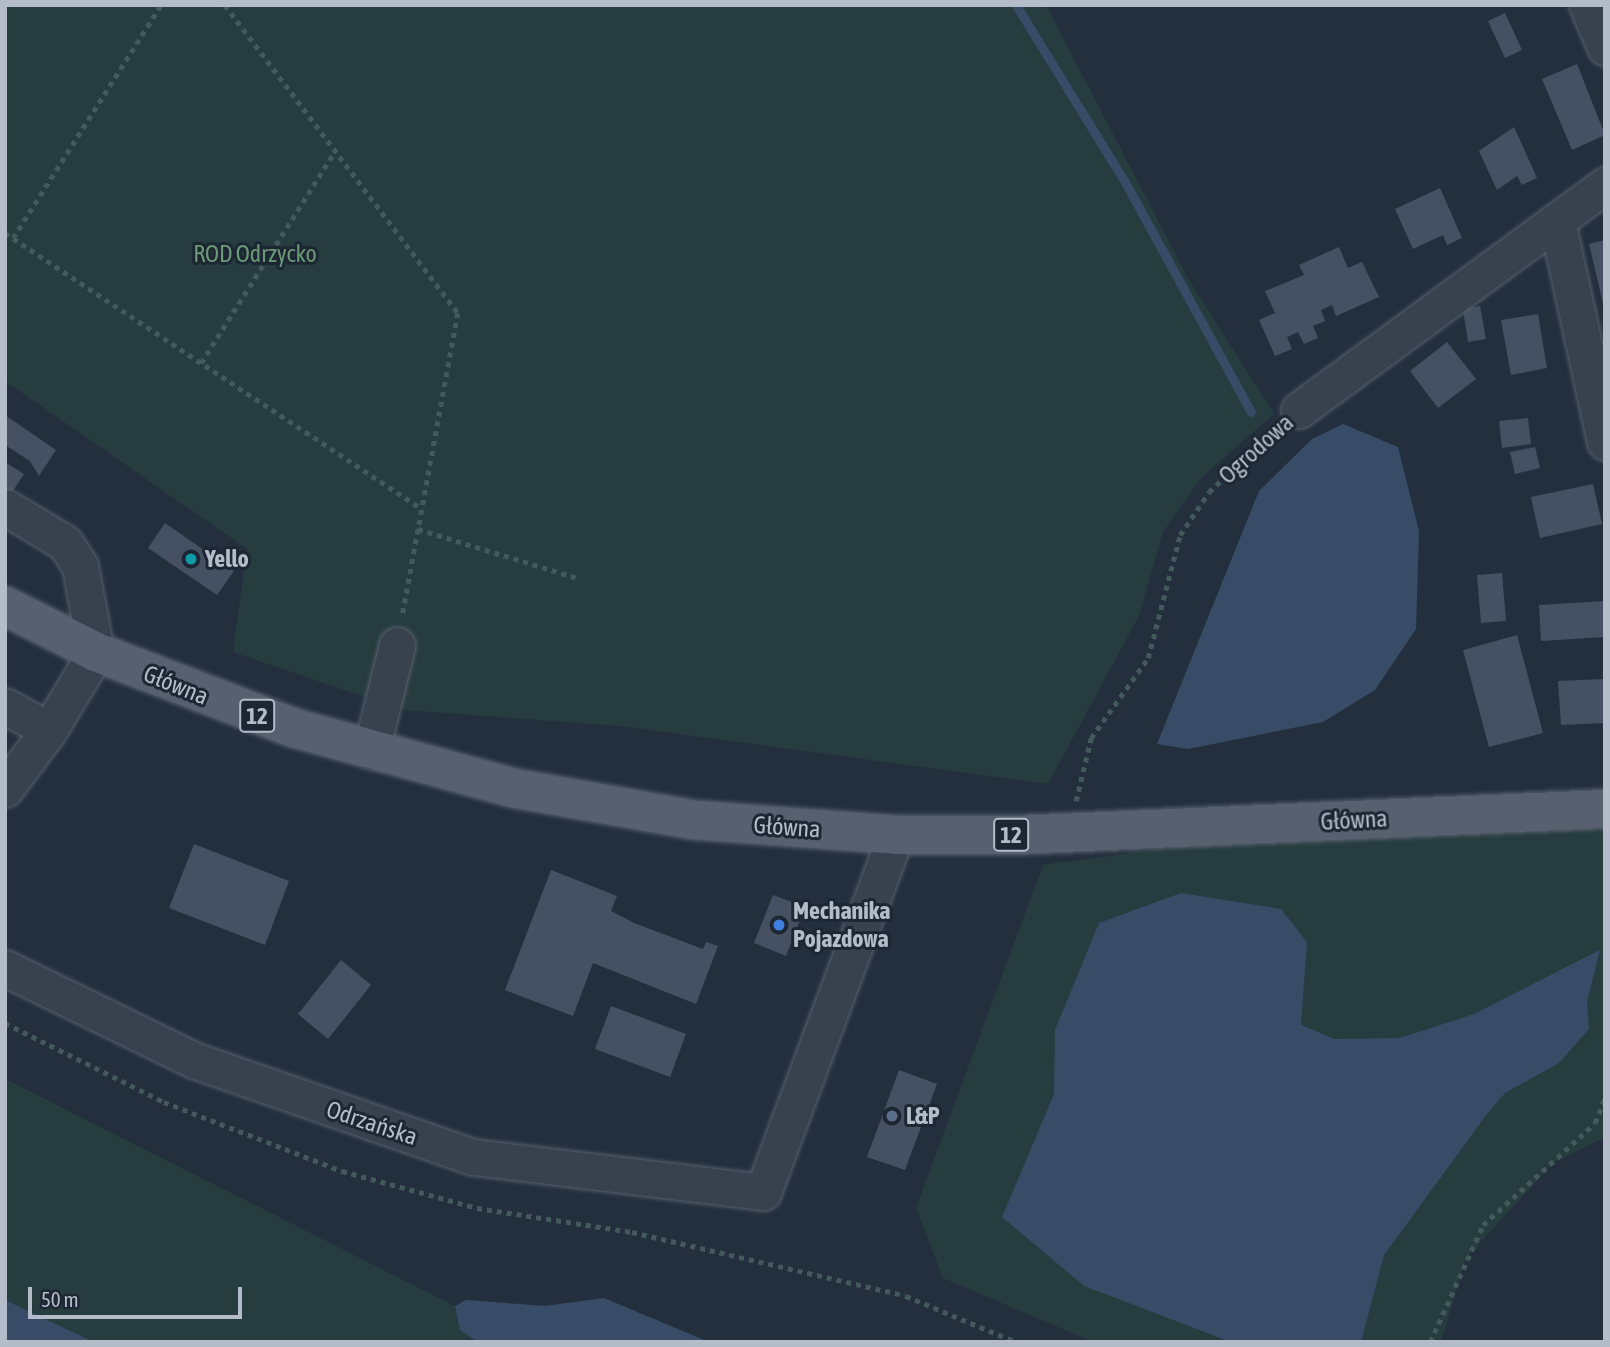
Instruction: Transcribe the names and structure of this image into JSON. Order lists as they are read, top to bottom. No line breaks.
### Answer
{"streets":{"main road":["Główna","12"],"street":["Ogrodowa","Odrzańska"]},"crossings":[["Ogrodowa","Główna"],["Główna","Odrzańska"]],"parks":["ROD Odrzycko"],"places":["Yello","Mechanika Pojazdowa","L&P"],"scale_bar":"50 m"}
